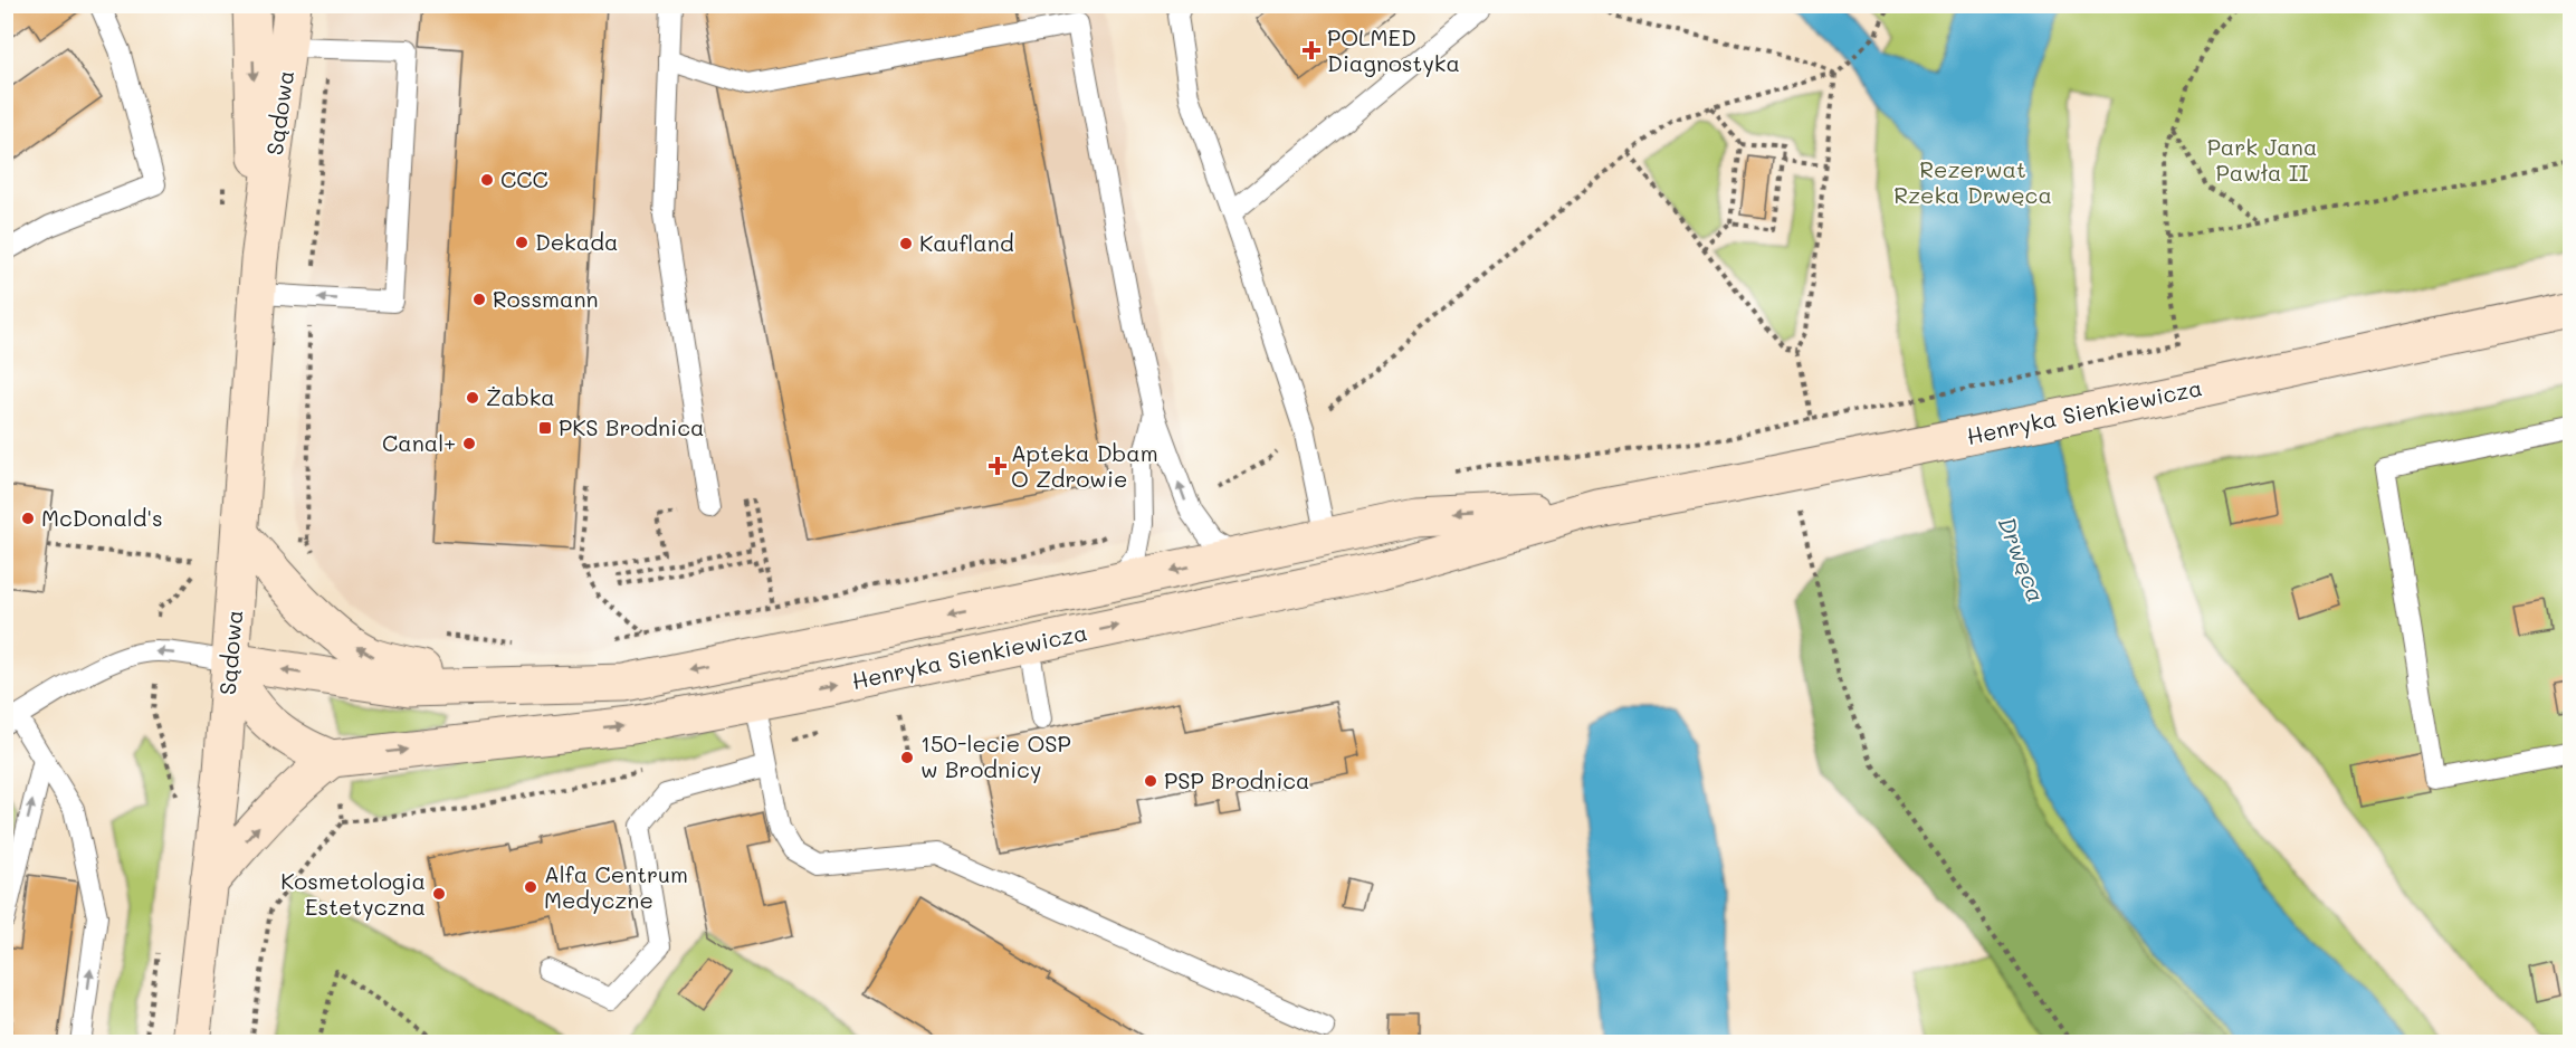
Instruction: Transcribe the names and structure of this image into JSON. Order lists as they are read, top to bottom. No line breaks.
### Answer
{"streets":{"main road":["Sądowa","Henryka Sienkiewicza"]},"crossings":[["Sądowa","Henryka Sienkiewicza"]],"water":["Drwęca"],"parks":["Park Jana Pawła II","Rezerwat Rzeka Drwęca"],"places":{"health":["POLMED Diagnostyka","Apteka Dbam O Zdrowie"],"other":["CCC","Dekada","Kaufland","Rossmann","Żabka","Canal+","McDonald's","150-lecie OSP w Brodnicy","PSP Brodnica","Alfa Centrum Medyczne","Kosmetologia Estetyczna"],"transit":["PKS Brodnica"]}}
